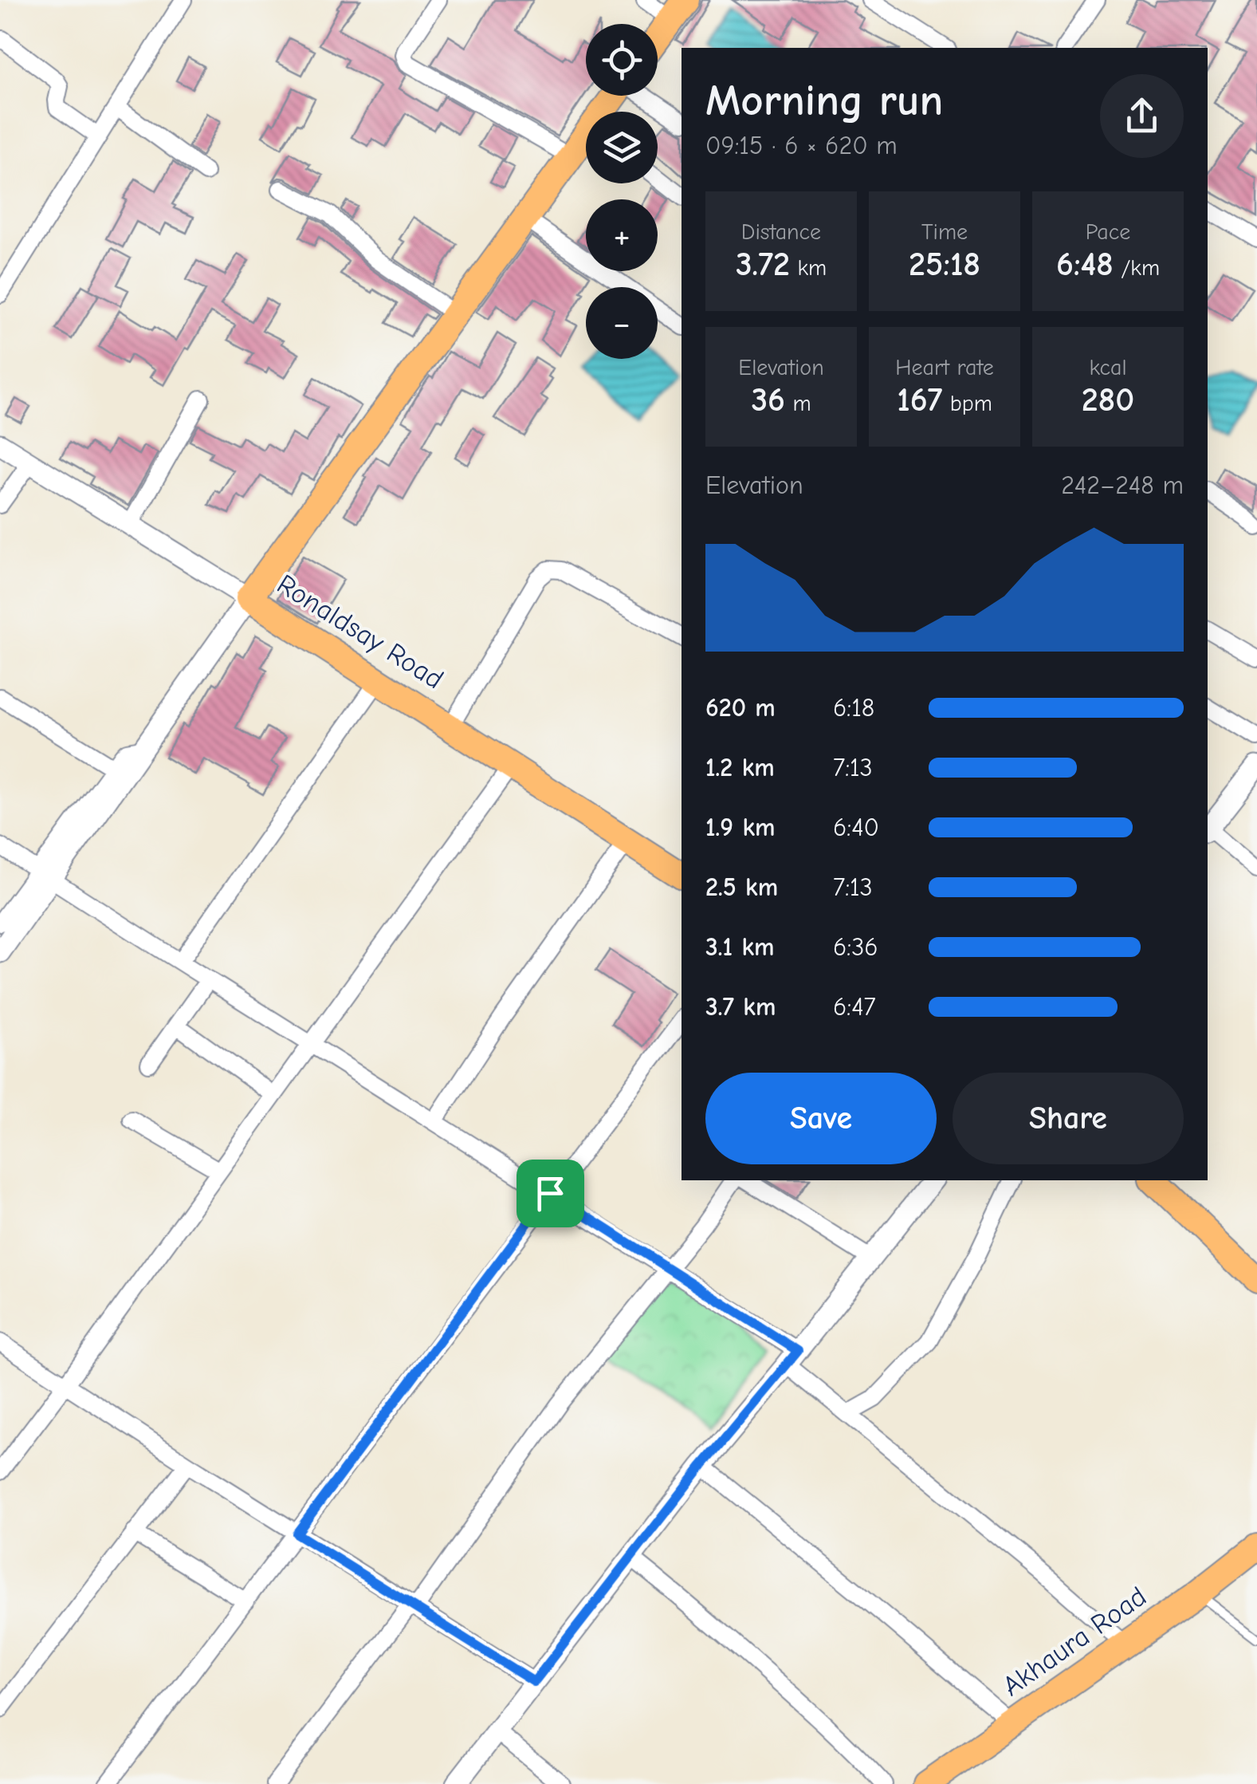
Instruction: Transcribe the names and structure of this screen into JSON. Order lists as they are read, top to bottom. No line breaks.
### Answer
{"streets":{"main road":["Ronaldsay Road","Akhaura Road"]},"page":{"map_buttons":["+","−"],"heading":["Morning run","09:15 · 6 × 620 m"],"stats":[["Distance","3.72 km"],["Time","25:18"],["Pace","6:48 /km"],["Elevation","36 m"],["Heart rate","167 bpm"],["kcal","280"]],"chart":["Elevation","242–248 m"],"list":[{"name":"620 m","note":"6:18"},{"name":"1.2 km","note":"7:13"},{"name":"1.9 km","note":"6:40"},{"name":"2.5 km","note":"7:13"},{"name":"3.1 km","note":"6:36"},{"name":"3.7 km","note":"6:47"}],"buttons":["Save","Share"]}}
